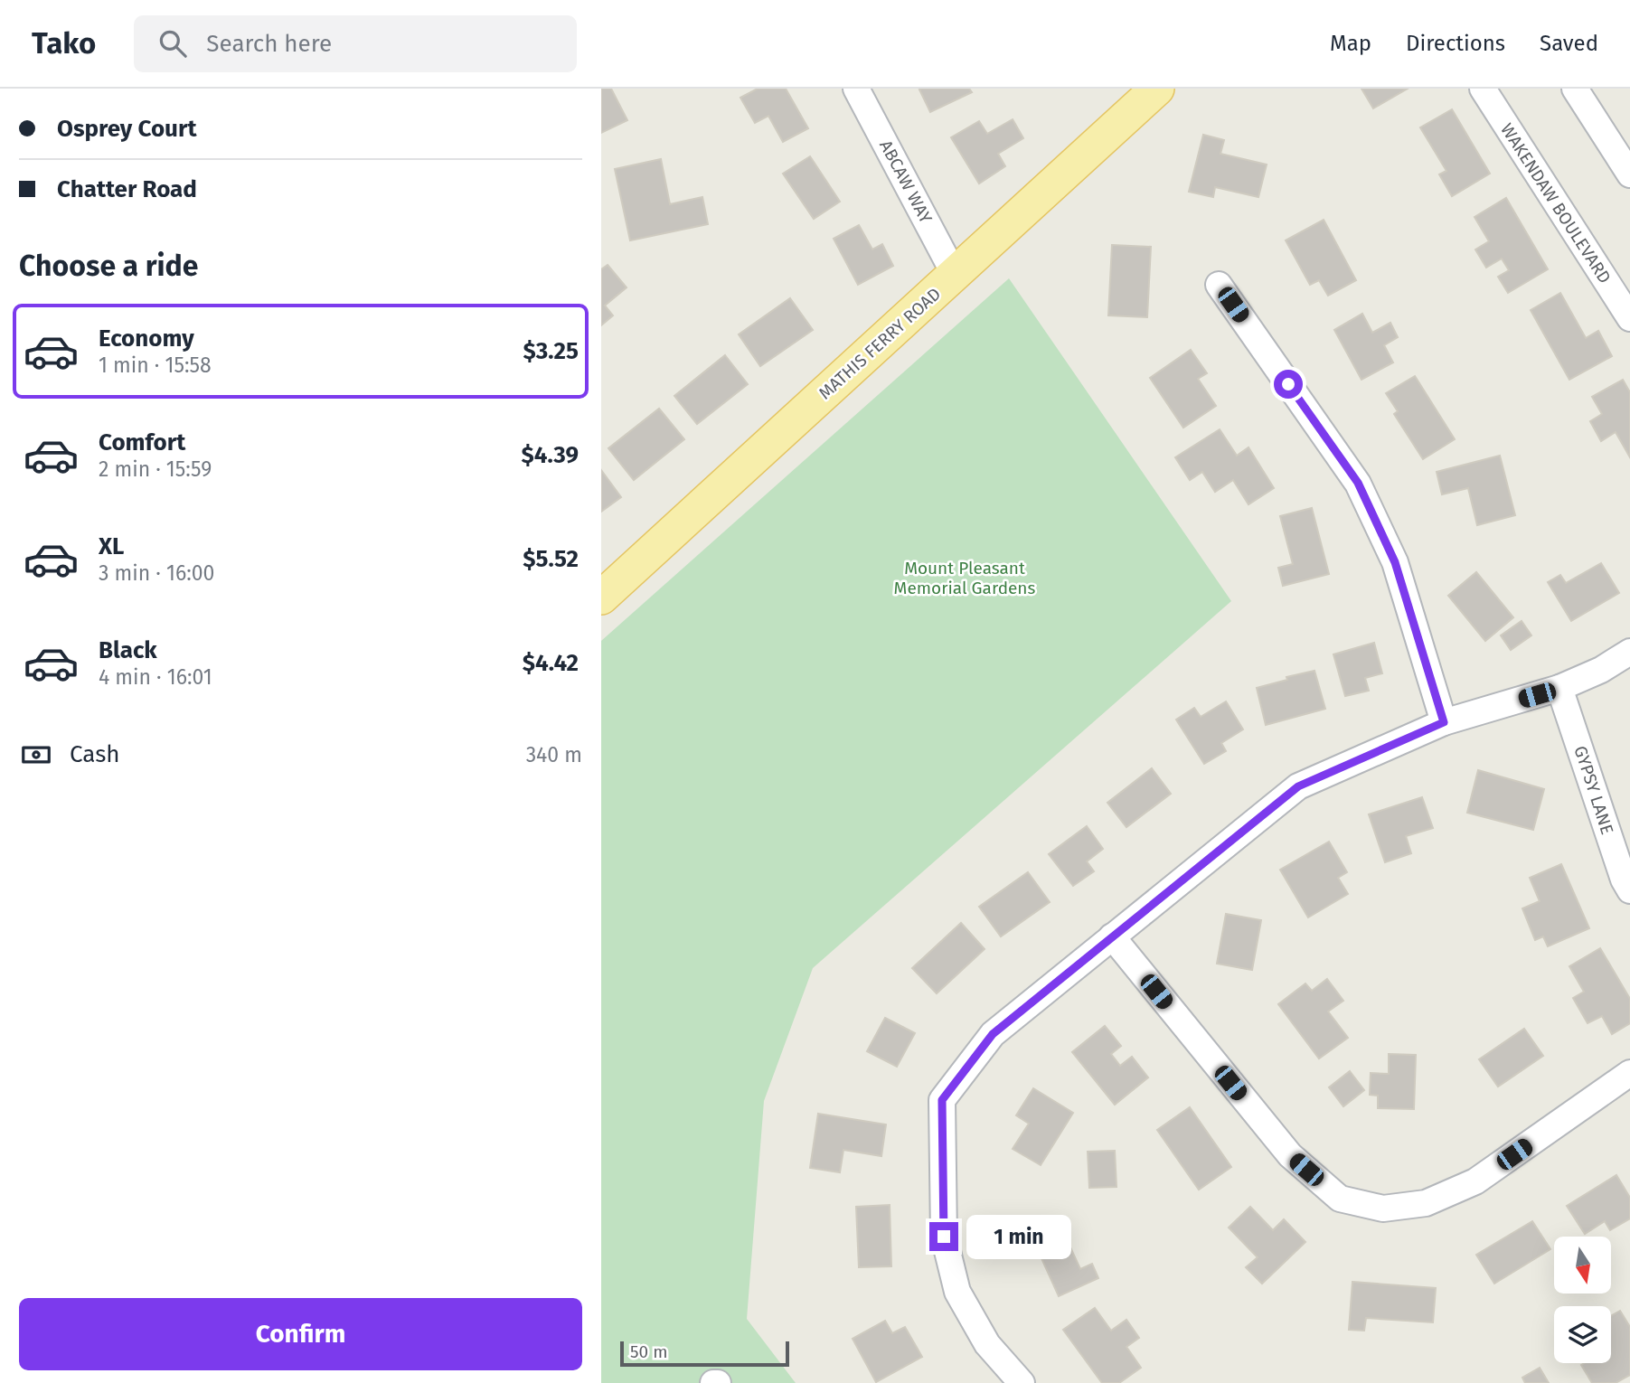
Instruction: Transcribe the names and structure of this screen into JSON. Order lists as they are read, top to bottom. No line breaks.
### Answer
{"streets":{"main road":["MATHIS FERRY ROAD"],"street":["ABCAW WAY","WAKENDAW BOULEVARD","GYPSY LANE"]},"crossings":[["ABCAW WAY","MATHIS FERRY ROAD"]],"parks":["Mount Pleasant Memorial Gardens"],"scale_bar":"50 m","north":"bottom","page":{"header":"Tako","search":"Search here","nav":["Map","Directions","Saved"],"banner":["Osprey Court","Chatter Road"],"heading":"Choose a ride","list":[{"name":"Economy","note":"1 min · 15:58","value":"$3.25"},{"name":"Comfort","note":"2 min · 15:59","value":"$4.39"},{"name":"XL","note":"3 min · 16:00","value":"$5.52"},{"name":"Black","note":"4 min · 16:01","value":"$4.42"}],"pay":["Cash","340 m"],"bubble":"1 min","buttons":"Confirm","scale":"50 m"}}
